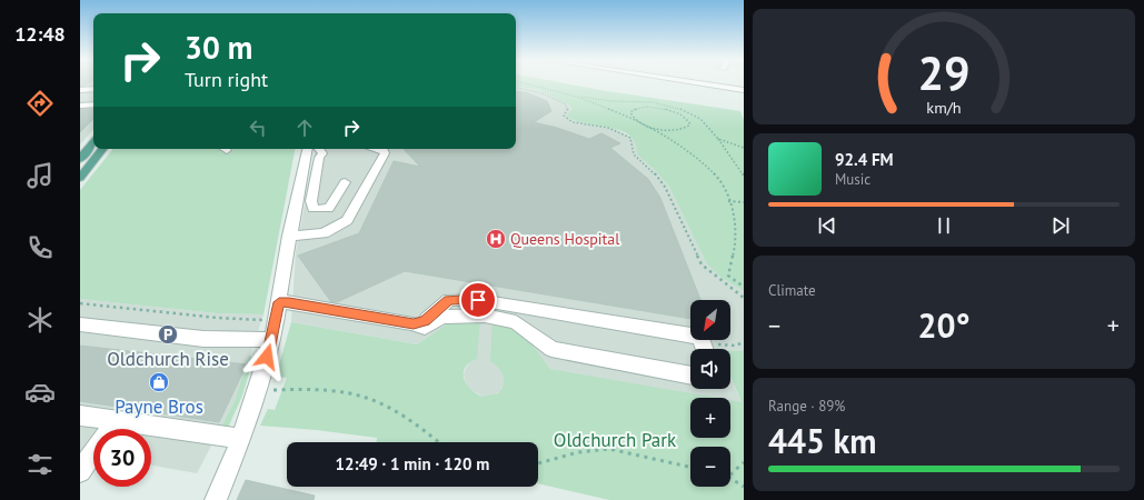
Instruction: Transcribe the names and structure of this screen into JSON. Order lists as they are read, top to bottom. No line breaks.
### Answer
{"parks":["Oldchurch Park"],"places":{"hospital":["Queens Hospital"],"parking":["Oldchurch Rise"],"shop":["Payne Bros"]},"north":"bottom left","page":{"tabs":"12:48","turn":["30 m","Turn right"],"song":["92.4 FM","Music"],"tile":["Climate",["Range · 89%","445 km"]],"map_buttons":["+","−"],"heat":["−","20°","+"],"limit":"30","trip":"12:49 · 1 min · 120 m","gauge":["29","km/h"]}}
